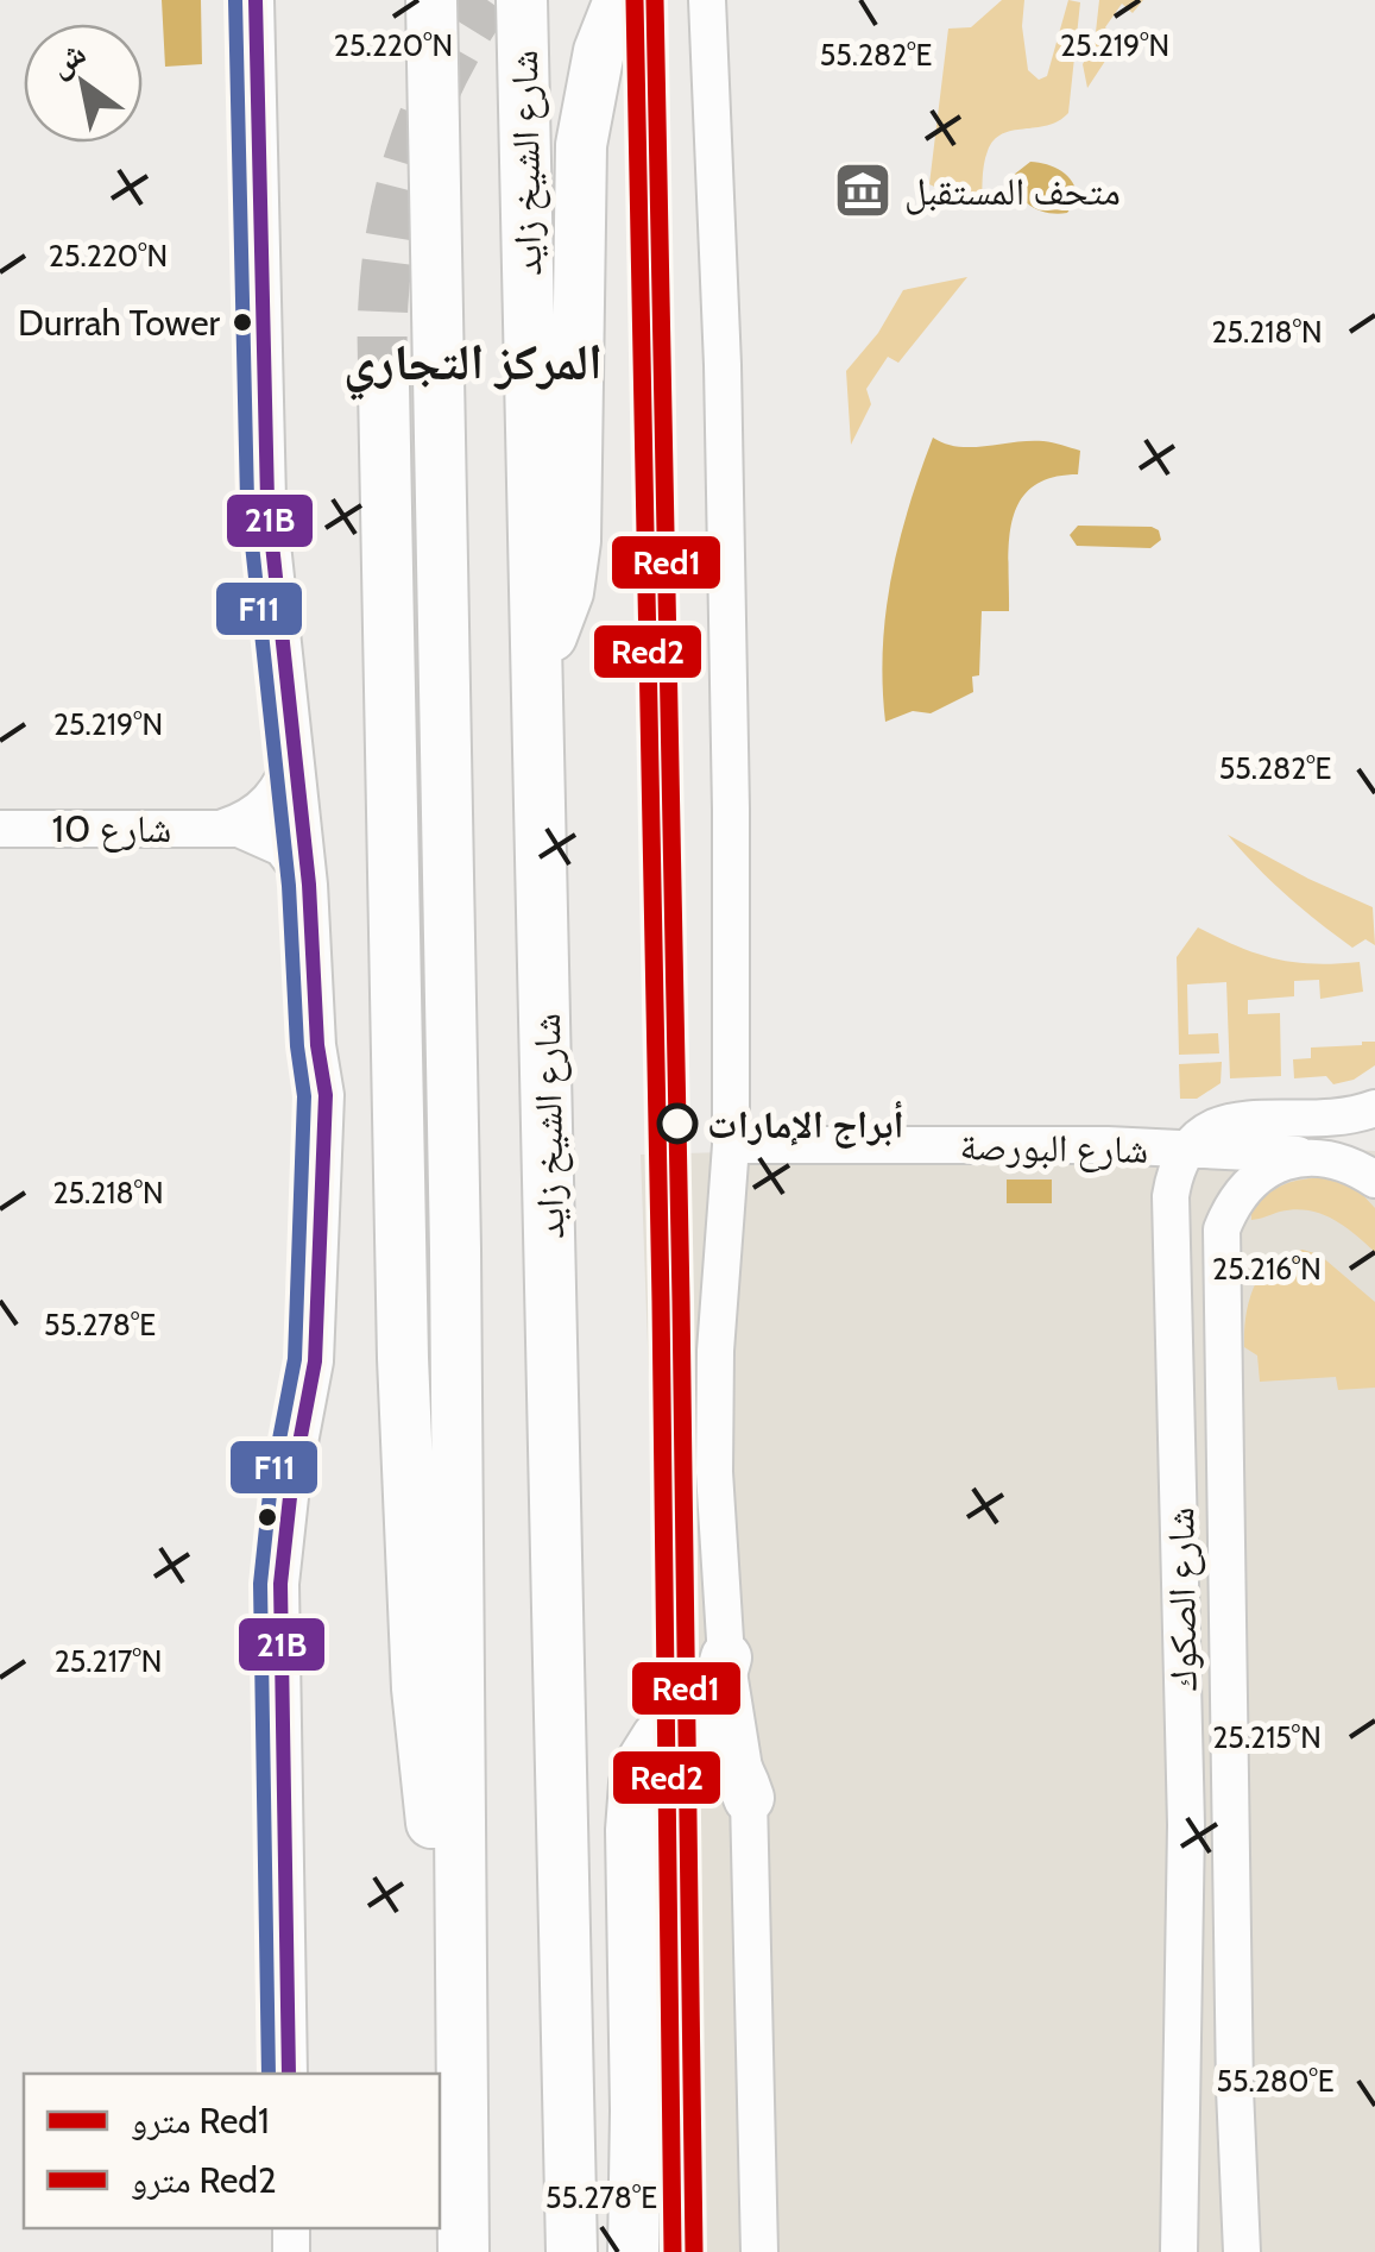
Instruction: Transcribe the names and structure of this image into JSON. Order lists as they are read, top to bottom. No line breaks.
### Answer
{"streets":{"highway":["شارع الشيخ زايد"],"street":["شارع 10","شارع البورصة","شارع الصكوك"]},"crossings":[["شارع البورصة","شارع الصكوك"]],"districts":["المركز التجاري"],"places":{"museum":["متحف المستقبل"],"other":["Durrah Tower","أبراج الإمارات"]},"lines":["metro line Red1","metro line Red2","transit line 21B","transit line F11"],"legend":["مترو Red1","مترو Red2"],"north":"top left","coordinates":["25.220°N","25.219°N","55.282°E","25.218°N","25.216°N","55.278°E","25.217°N","25.215°N","55.280°E"]}
